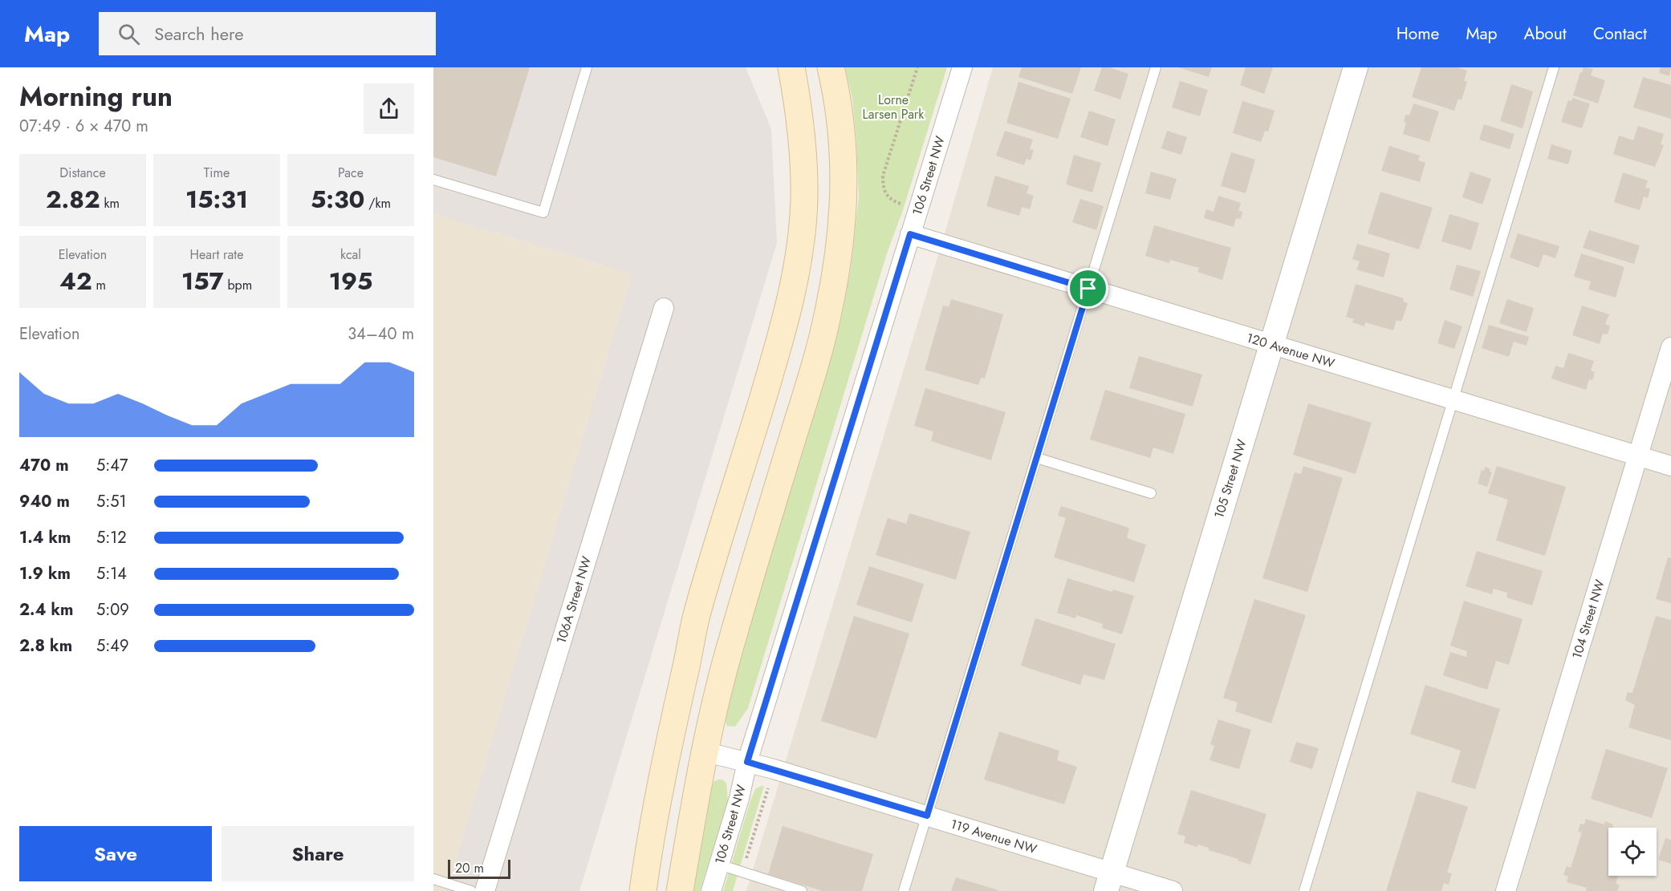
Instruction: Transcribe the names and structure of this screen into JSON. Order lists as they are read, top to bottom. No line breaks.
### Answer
{"streets":{"street":["106 Street NW","120 Avenue NW","105 Street NW","106A Street NW","104 Street NW","119 Avenue NW"]},"crossings":[["106 Street NW","120 Avenue NW"],["106 Street NW","119 Avenue NW"],["120 Avenue NW","105 Street NW"],["120 Avenue NW","104 Street NW"],["105 Street NW","119 Avenue NW"]],"parks":["Lorne Larsen Park"],"scale_bar":"20 m","page":{"header":"Map","search":"Search here","nav":["Home","Map","About","Contact"],"heading":["Morning run","07:49 · 6 × 470 m"],"stats":[["Distance","2.82 km"],["Time","15:31"],["Pace","5:30 /km"],["Elevation","42 m"],["Heart rate","157 bpm"],["kcal","195"]],"chart":["Elevation","34–40 m"],"list":[{"name":"470 m","note":"5:47"},{"name":"940 m","note":"5:51"},{"name":"1.4 km","note":"5:12"},{"name":"1.9 km","note":"5:14"},{"name":"2.4 km","note":"5:09"},{"name":"2.8 km","note":"5:49"}],"buttons":["Save","Share"],"scale":"20 m"}}
